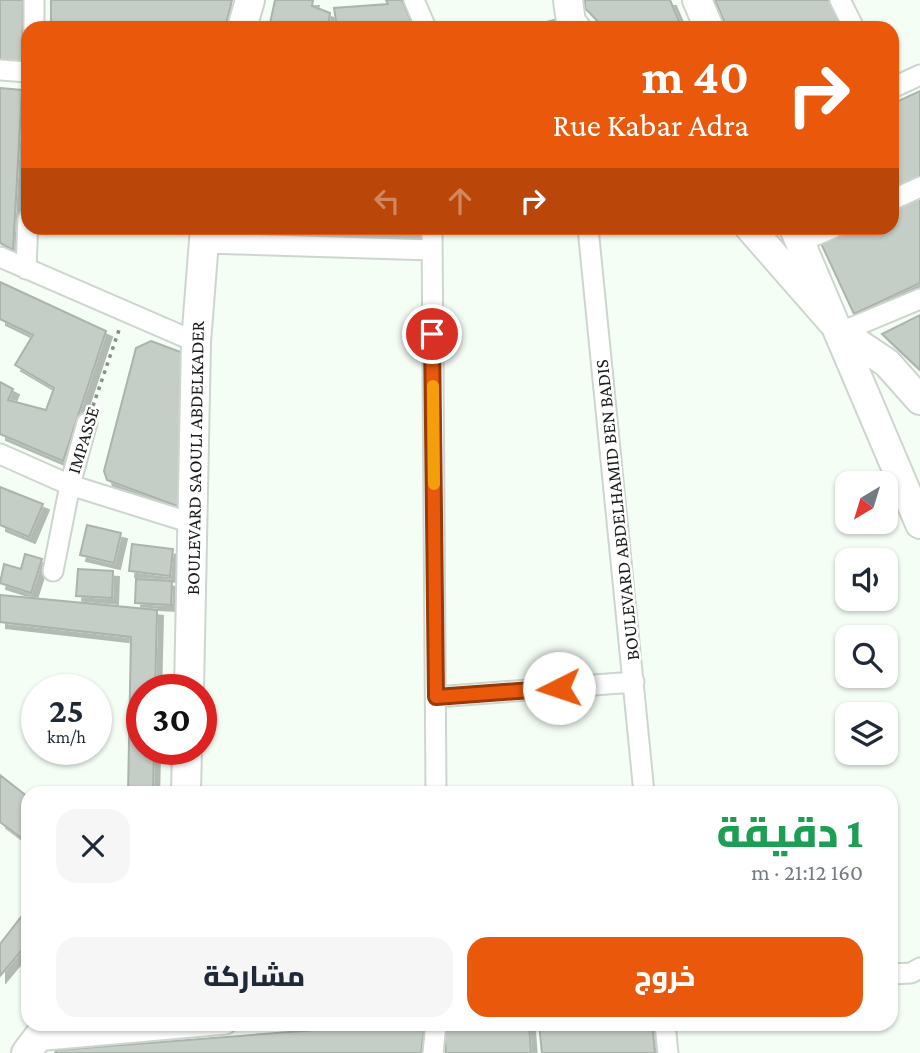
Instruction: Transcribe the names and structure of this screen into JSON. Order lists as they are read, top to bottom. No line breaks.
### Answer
{"streets":{"main road":["BOULEVARD SAOULI ABDELKADER"],"street":["IMPASSE","BOULEVARD ABDELHAMID BEN BADIS"]},"north":"bottom left","page":{"turn":["40 m","Rue Kabar Adra"],"speed":"25 km/h","limit":"30","heading":["1 دقيقة","160 m · 21:12"],"buttons":["خروج","مشاركة"]}}
